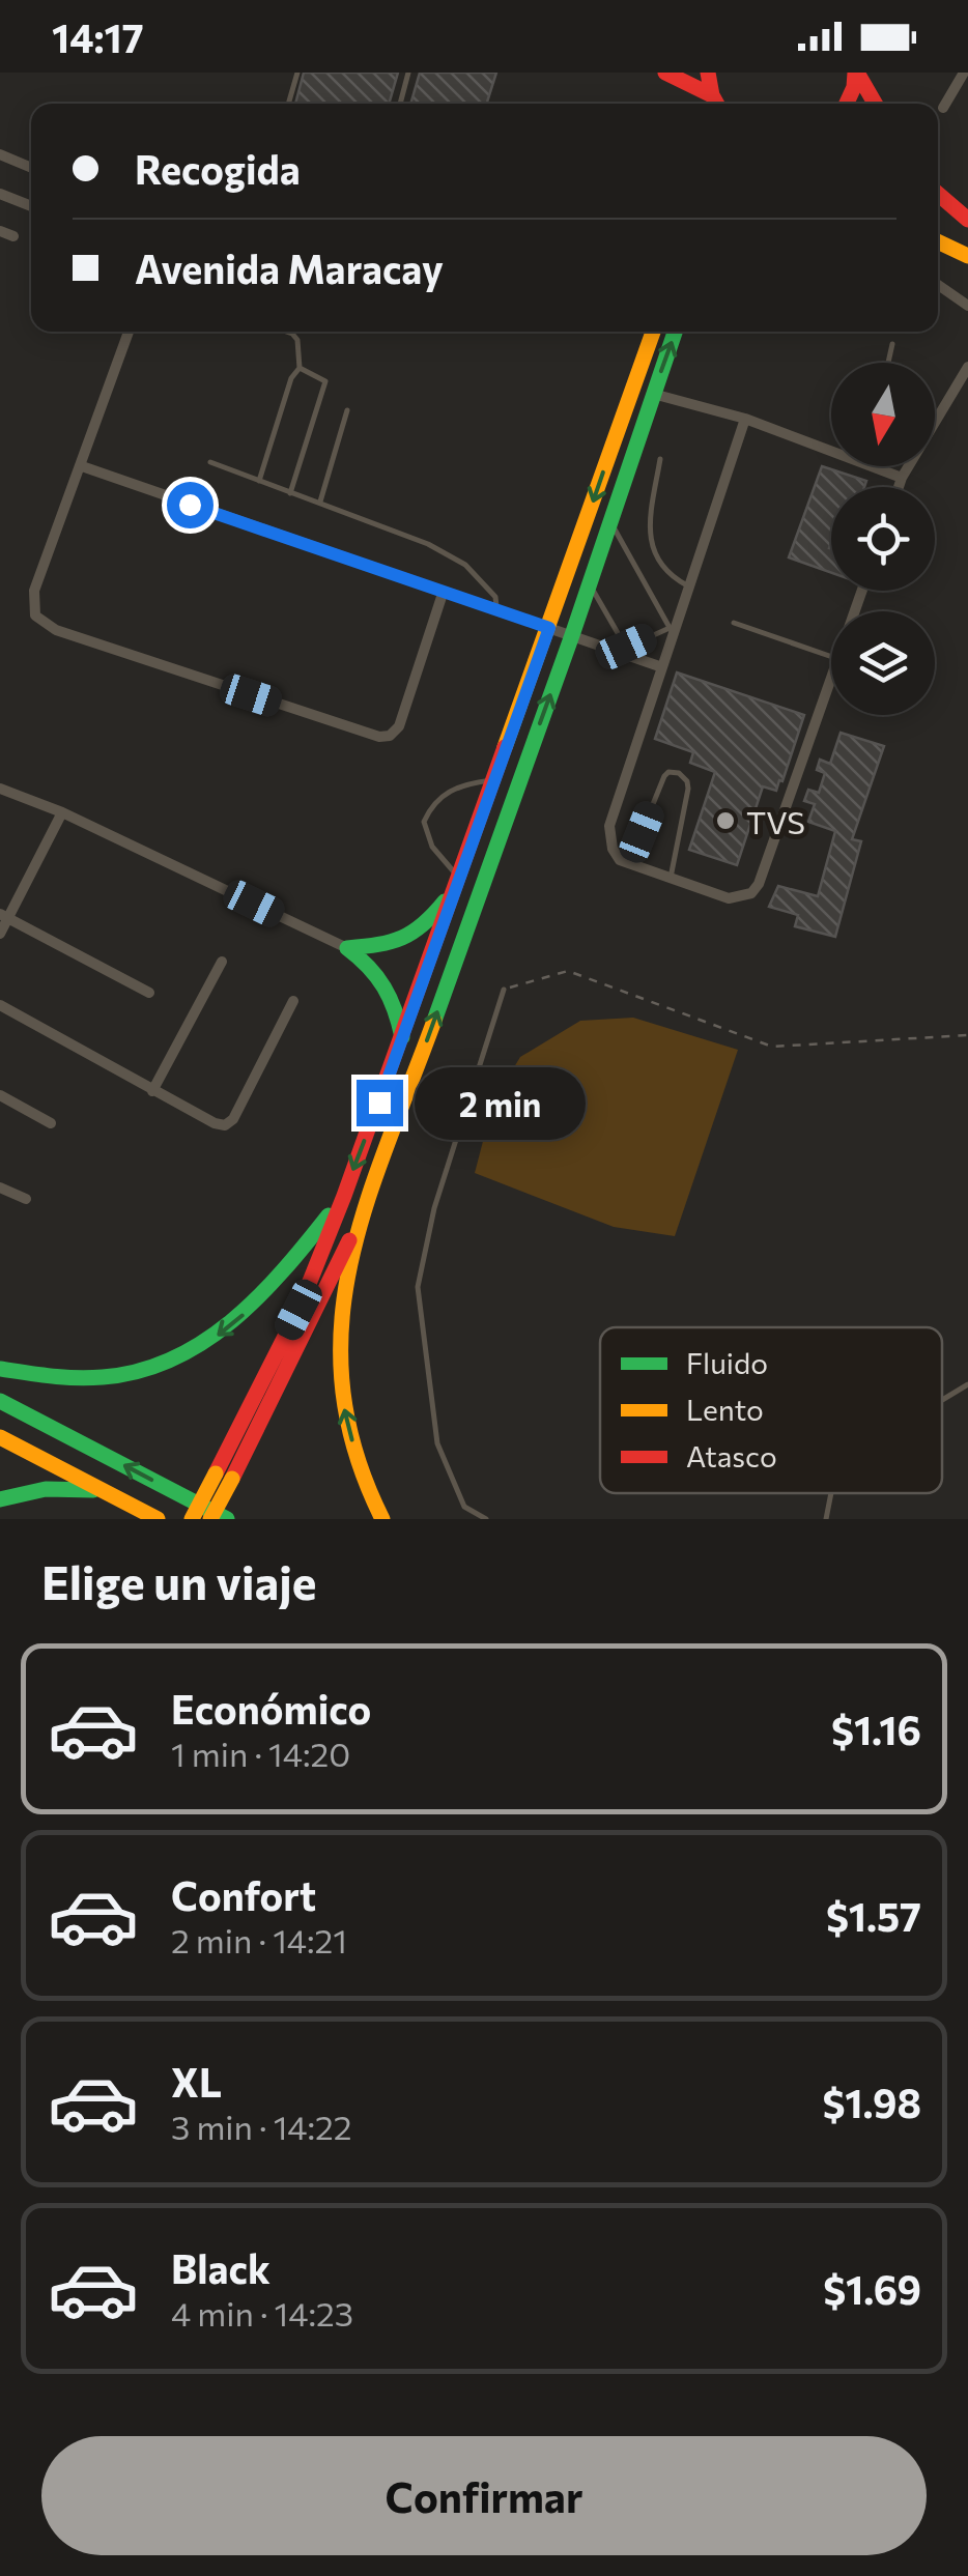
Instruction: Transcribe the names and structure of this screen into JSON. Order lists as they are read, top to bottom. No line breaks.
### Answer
{"places":["TVS"],"legend":["Fluido","Lento","Atasco"],"north":"bottom","page":{"status":"14:17","banner":["Recogida","Avenida Maracay"],"bubble":"2 min","heading":"Elige un viaje","list":[{"name":"Económico","note":"1 min · 14:20","value":"$1.16"},{"name":"Confort","note":"2 min · 14:21","value":"$1.57"},{"name":"XL","note":"3 min · 14:22","value":"$1.98"},{"name":"Black","note":"4 min · 14:23","value":"$1.69"}],"buttons":"Confirmar"}}
